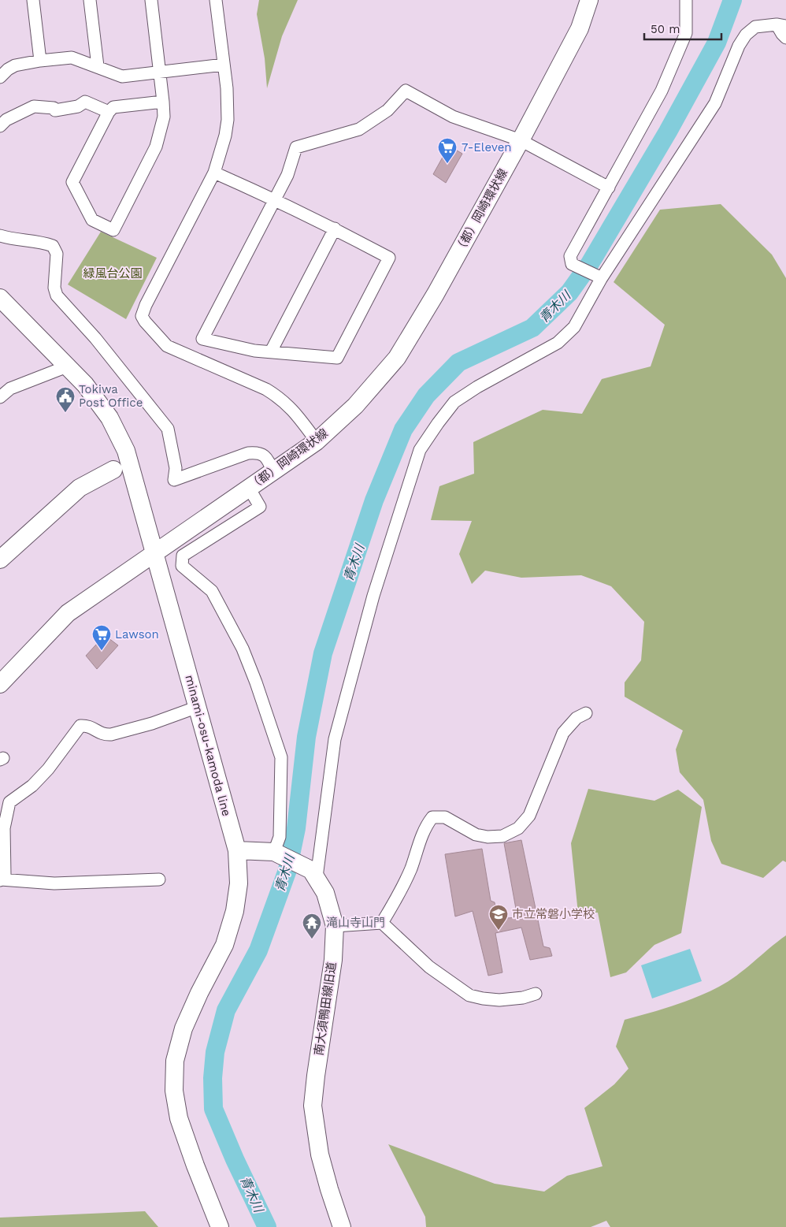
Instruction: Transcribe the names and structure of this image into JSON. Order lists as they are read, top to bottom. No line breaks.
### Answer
{"streets":{"street":["（都）岡崎環状線","minami-osu-kamoda line","南大須鴨田線旧道"]},"crossings":[["（都）岡崎環状線","minami-osu-kamoda line"]],"water":["青木川"],"parks":["緑風台公園"],"places":{"supermarket":["7-Eleven","Lawson"],"public building":["Tokiwa Post Office"],"school or university":["市立常磐小学校"],"temple":["滝山寺山門"]},"scale_bar":"50 m"}
